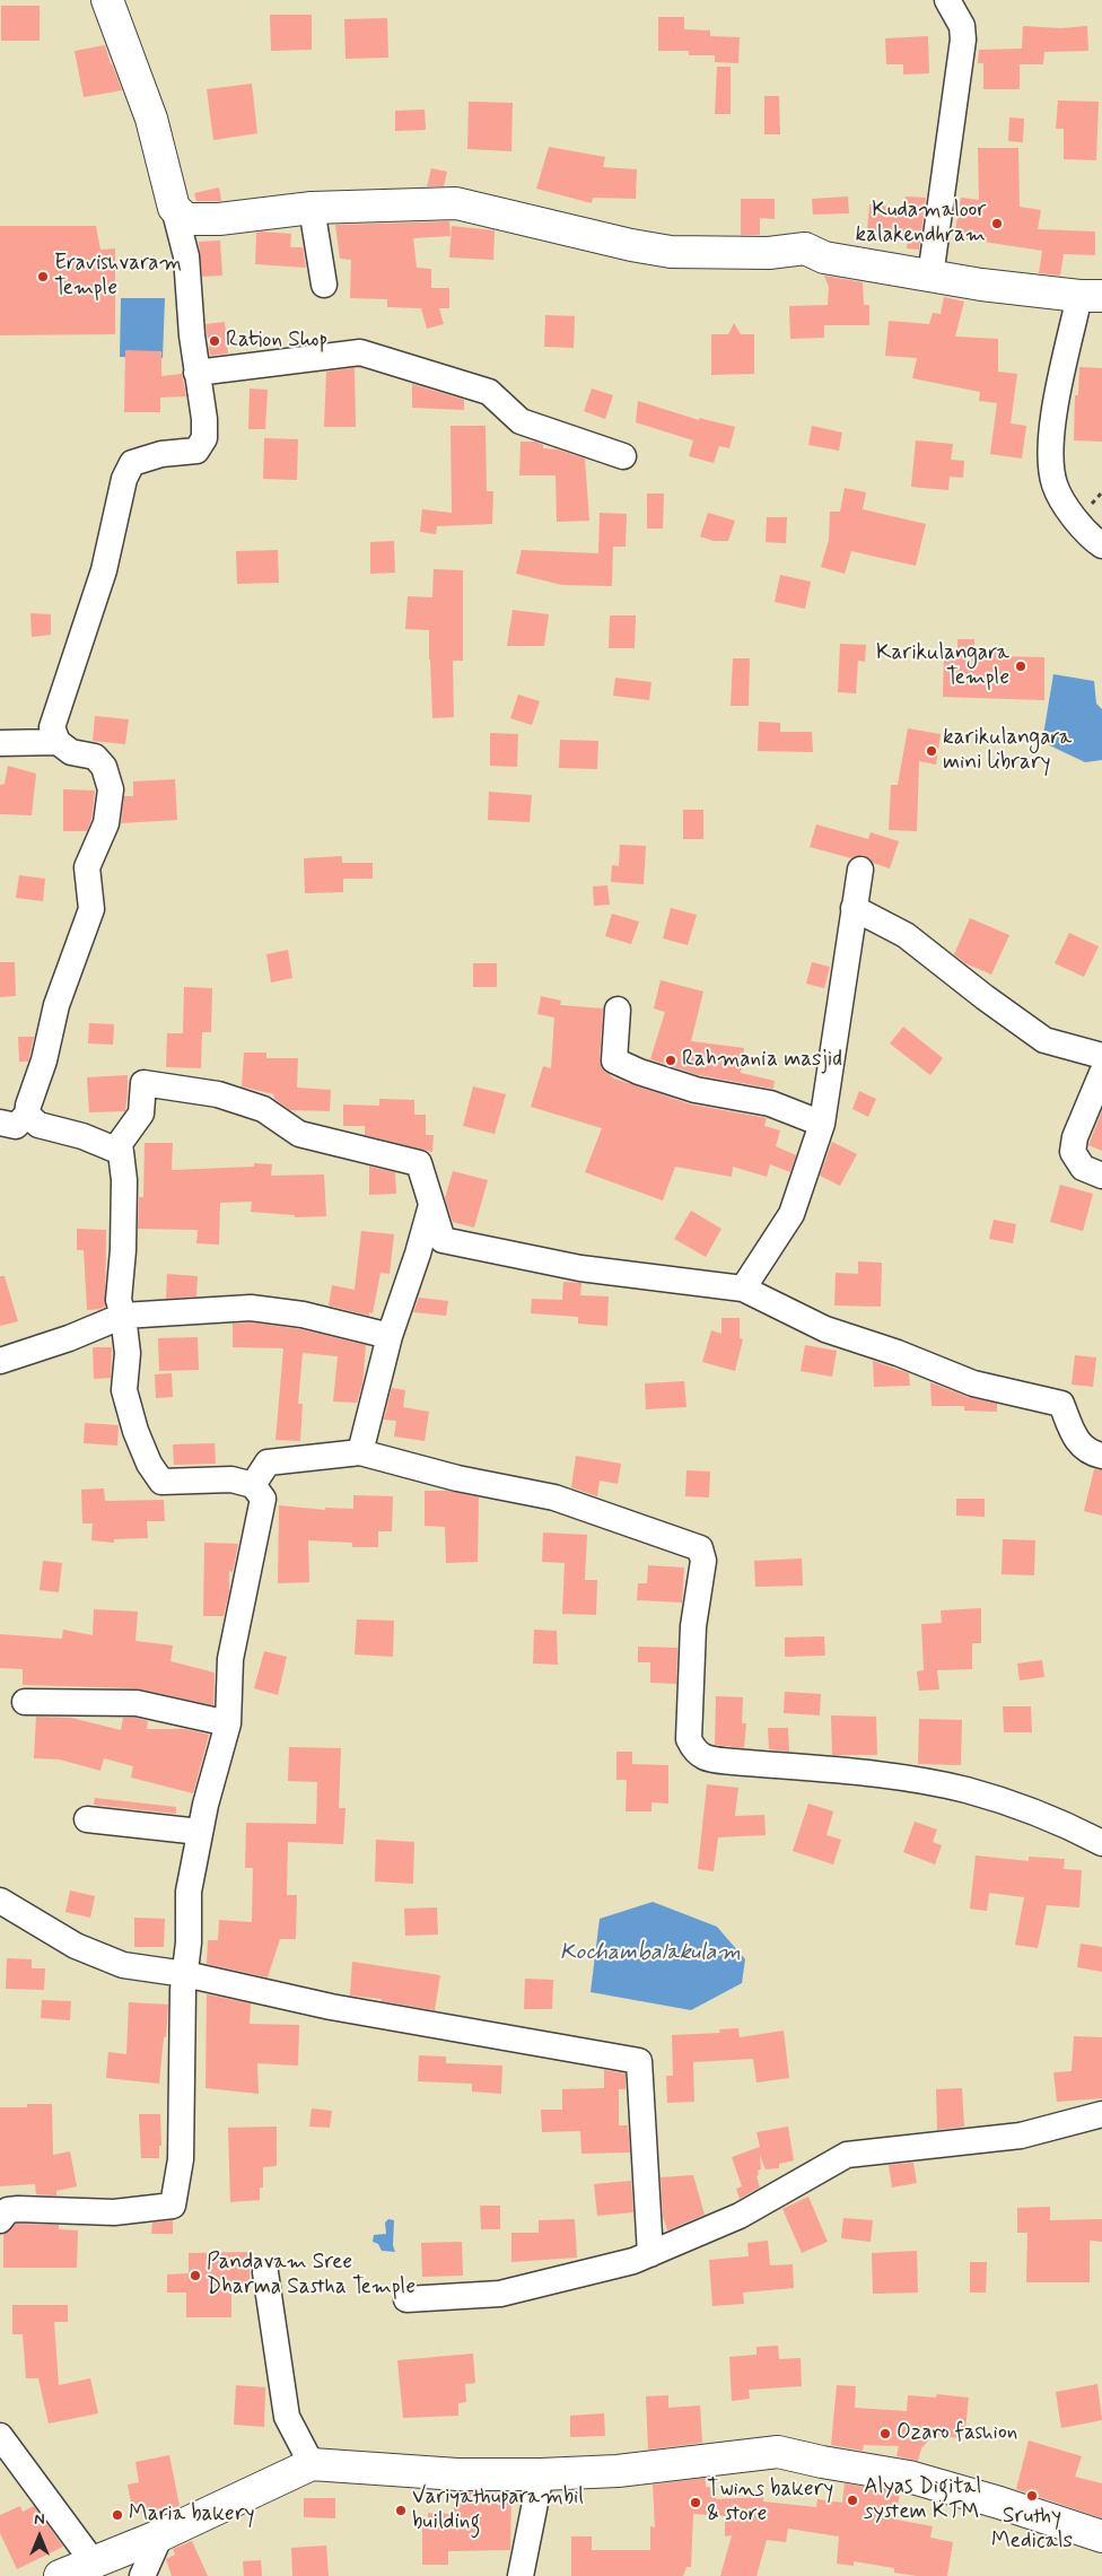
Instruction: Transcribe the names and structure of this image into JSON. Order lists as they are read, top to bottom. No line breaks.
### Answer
{"water":["Kochambalakulam"],"places":["Kudamaloor kalakendhram","Eravishvaram Temple","Ration Shop","Karikulangara Temple","karikulangara mini library","Rahmania masjid","Pandavam Sree Dharma Sastha Temple","Ozaro fashion","Sruthy Medicals","Alyas Digital system KTM","Twins bakery & store","Variyathuparambil building","Maria bakery"],"north":"top"}
